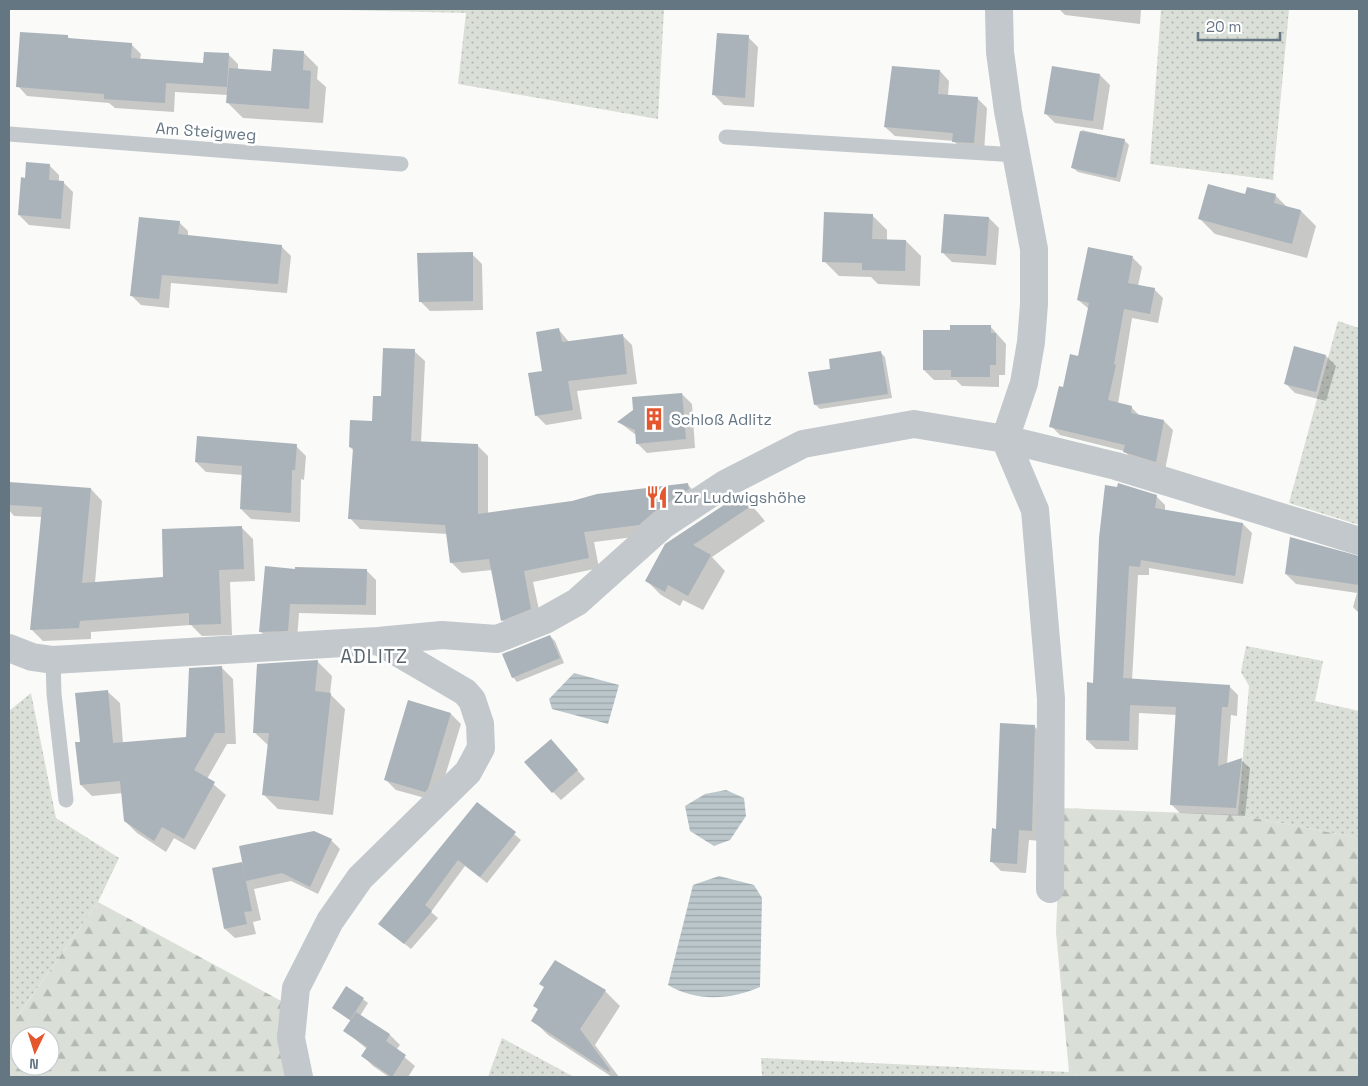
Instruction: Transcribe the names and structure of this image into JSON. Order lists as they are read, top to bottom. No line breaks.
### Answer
{"streets":{"lane":["Am Steigweg"]},"districts":["ADLITZ"],"places":{"building":["Schloß Adlitz"],"restaurant":["Zur Ludwigshöhe"]},"scale_bar":"20 m","north":"bottom"}
